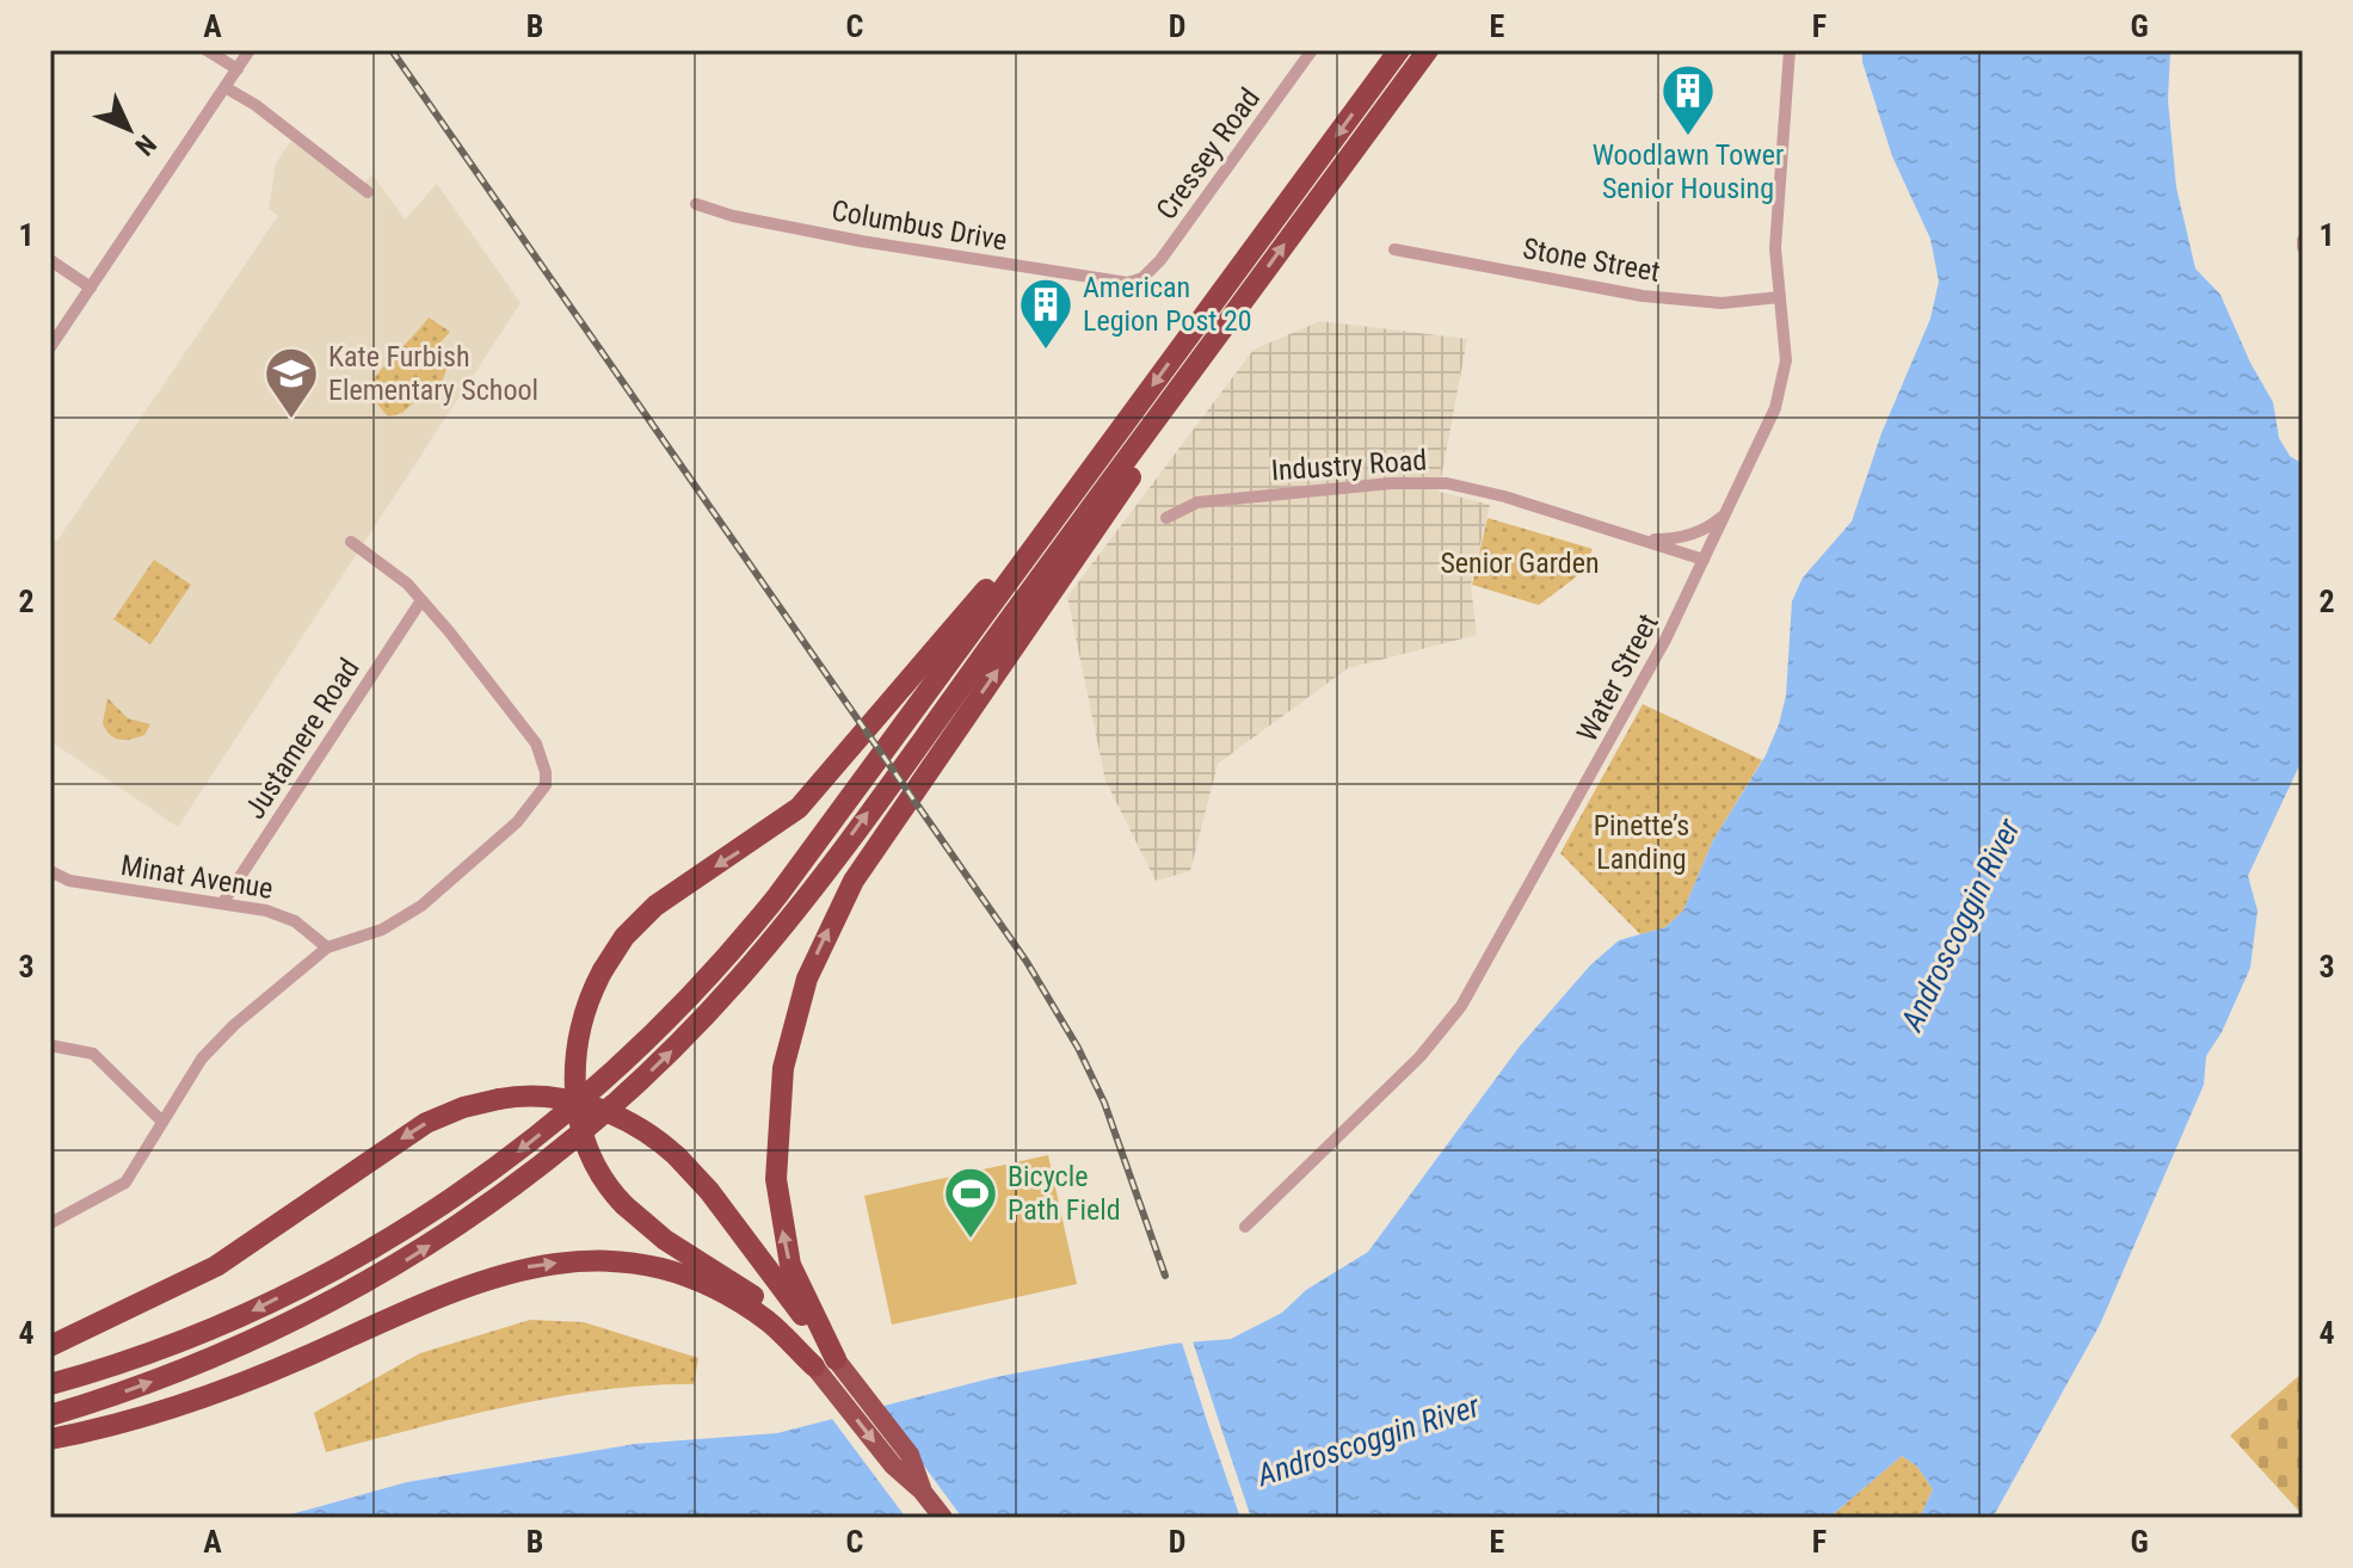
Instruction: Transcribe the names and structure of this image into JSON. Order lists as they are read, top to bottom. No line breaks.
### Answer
{"streets":{"street":["Cressey Road","Columbus Drive","Stone Street","Industry Road","Water Street","Justamere Road","Minat Avenue"]},"crossings":[["Cressey Road","Columbus Drive"],["Stone Street","Water Street"],["Industry Road","Water Street"],["Justamere Road","Minat Avenue"]],"water":["Androscoggin River"],"parks":["Senior Garden","Pinette’s Landing"],"places":{"building":["Woodlawn Tower Senior Housing","American Legion Post 20"],"school or university":["Kate Furbish Elementary School"],"sports":["Bicycle Path Field"]},"north":"bottom right","grid":{"columns":["A","B","C","D","E","F","G"],"rows":["1","2","3","4"]}}
